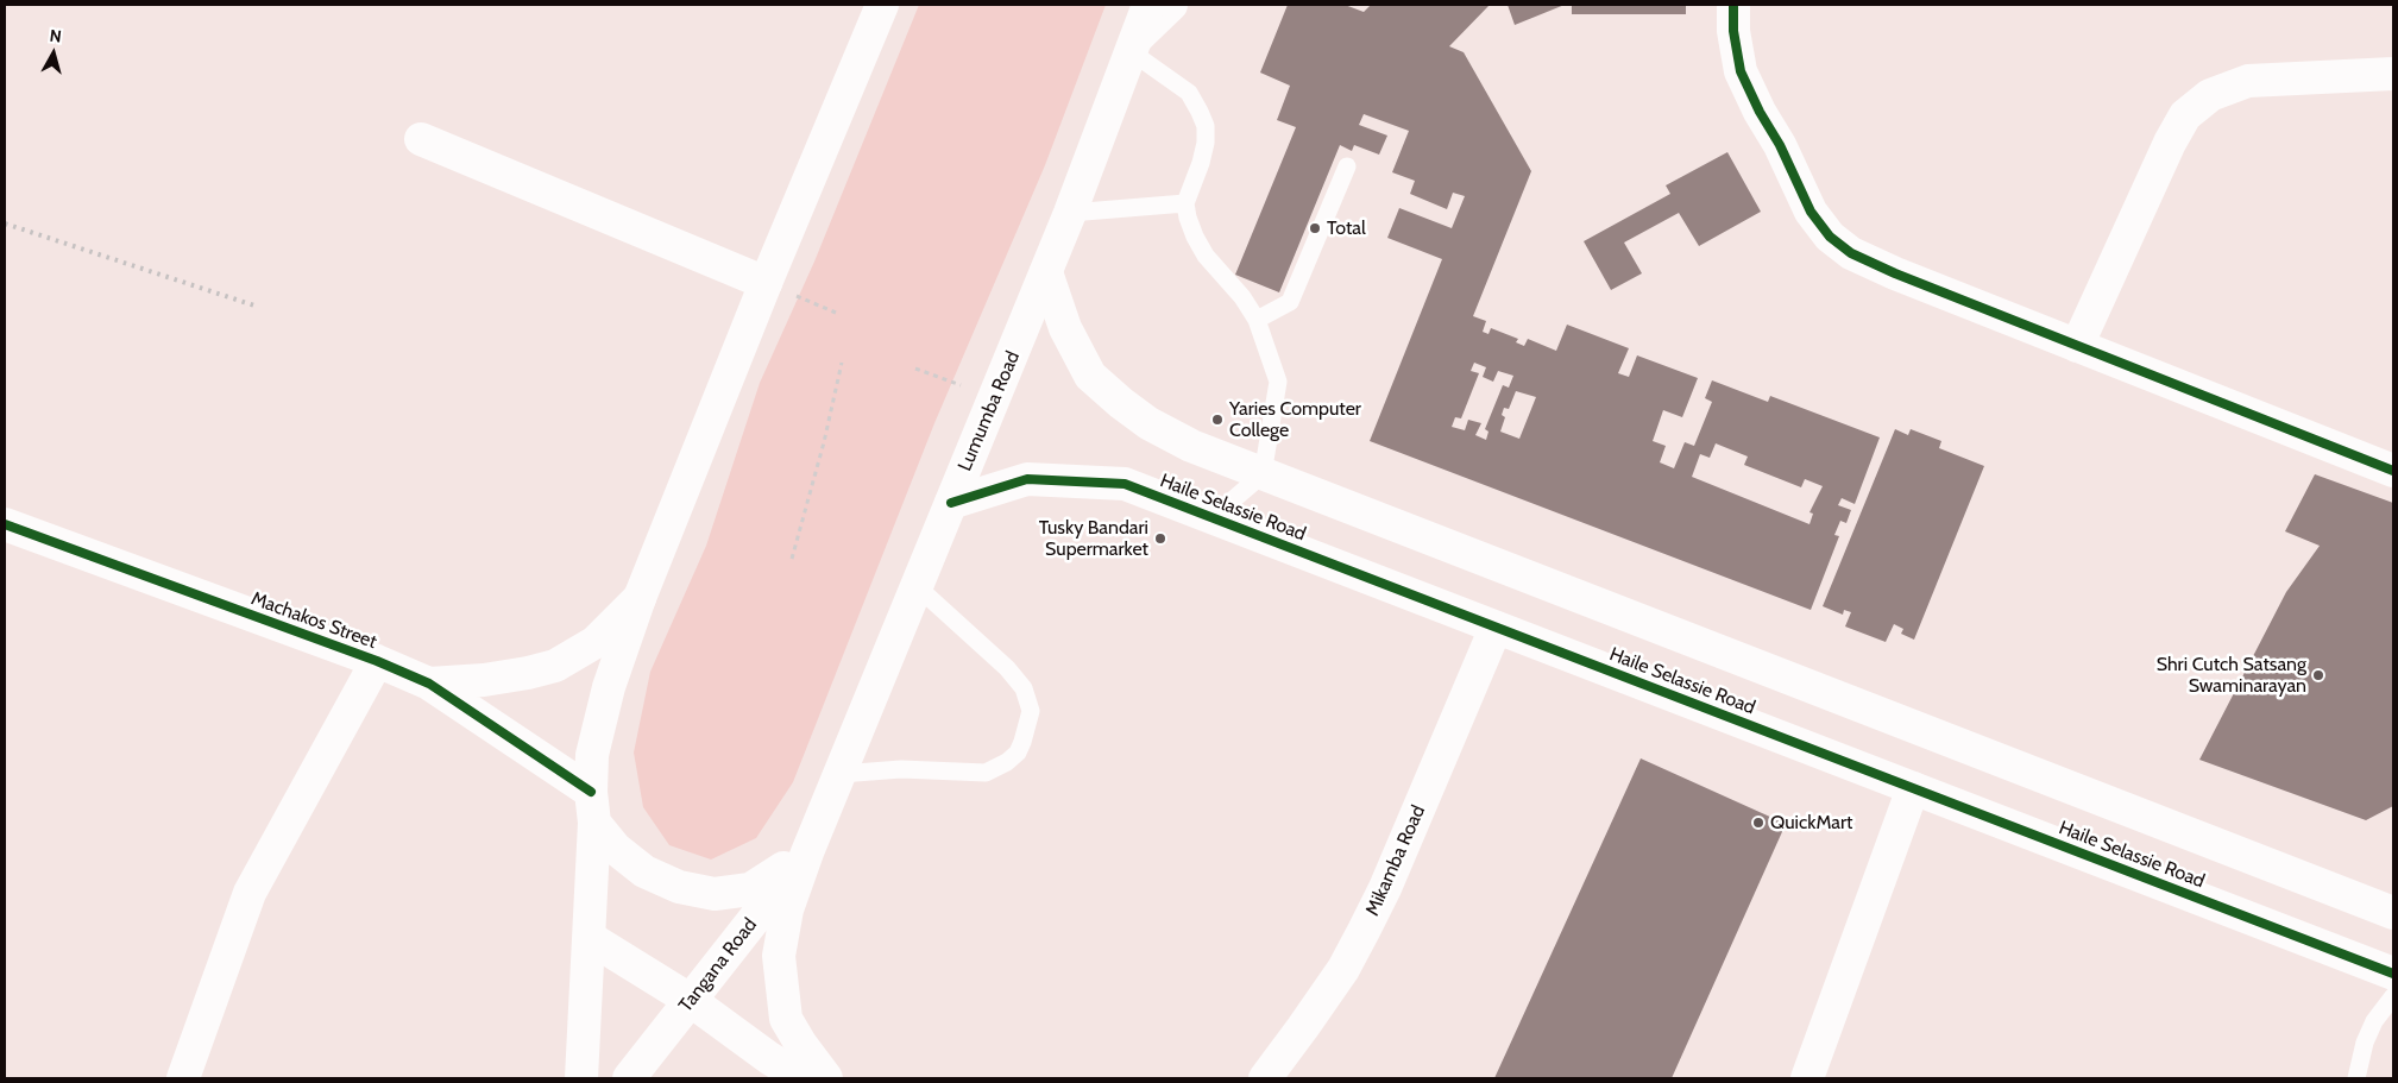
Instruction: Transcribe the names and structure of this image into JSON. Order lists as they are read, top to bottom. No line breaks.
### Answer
{"streets":{"street":["Lumumba Road","Haile Selassie Road","Machakos Street","Mikamba Road","Tangana Road"]},"crossings":[["Lumumba Road","Haile Selassie Road"],["Lumumba Road","Machakos Street"],["Lumumba Road","Tangana Road"],["Haile Selassie Road","Mikamba Road"],["Machakos Street","Tangana Road"]],"places":["Total","Yaries Computer College","Tusky Bandari Supermarket","Shri Cutch Satsang Swaminarayan","QuickMart"],"north":"top"}
